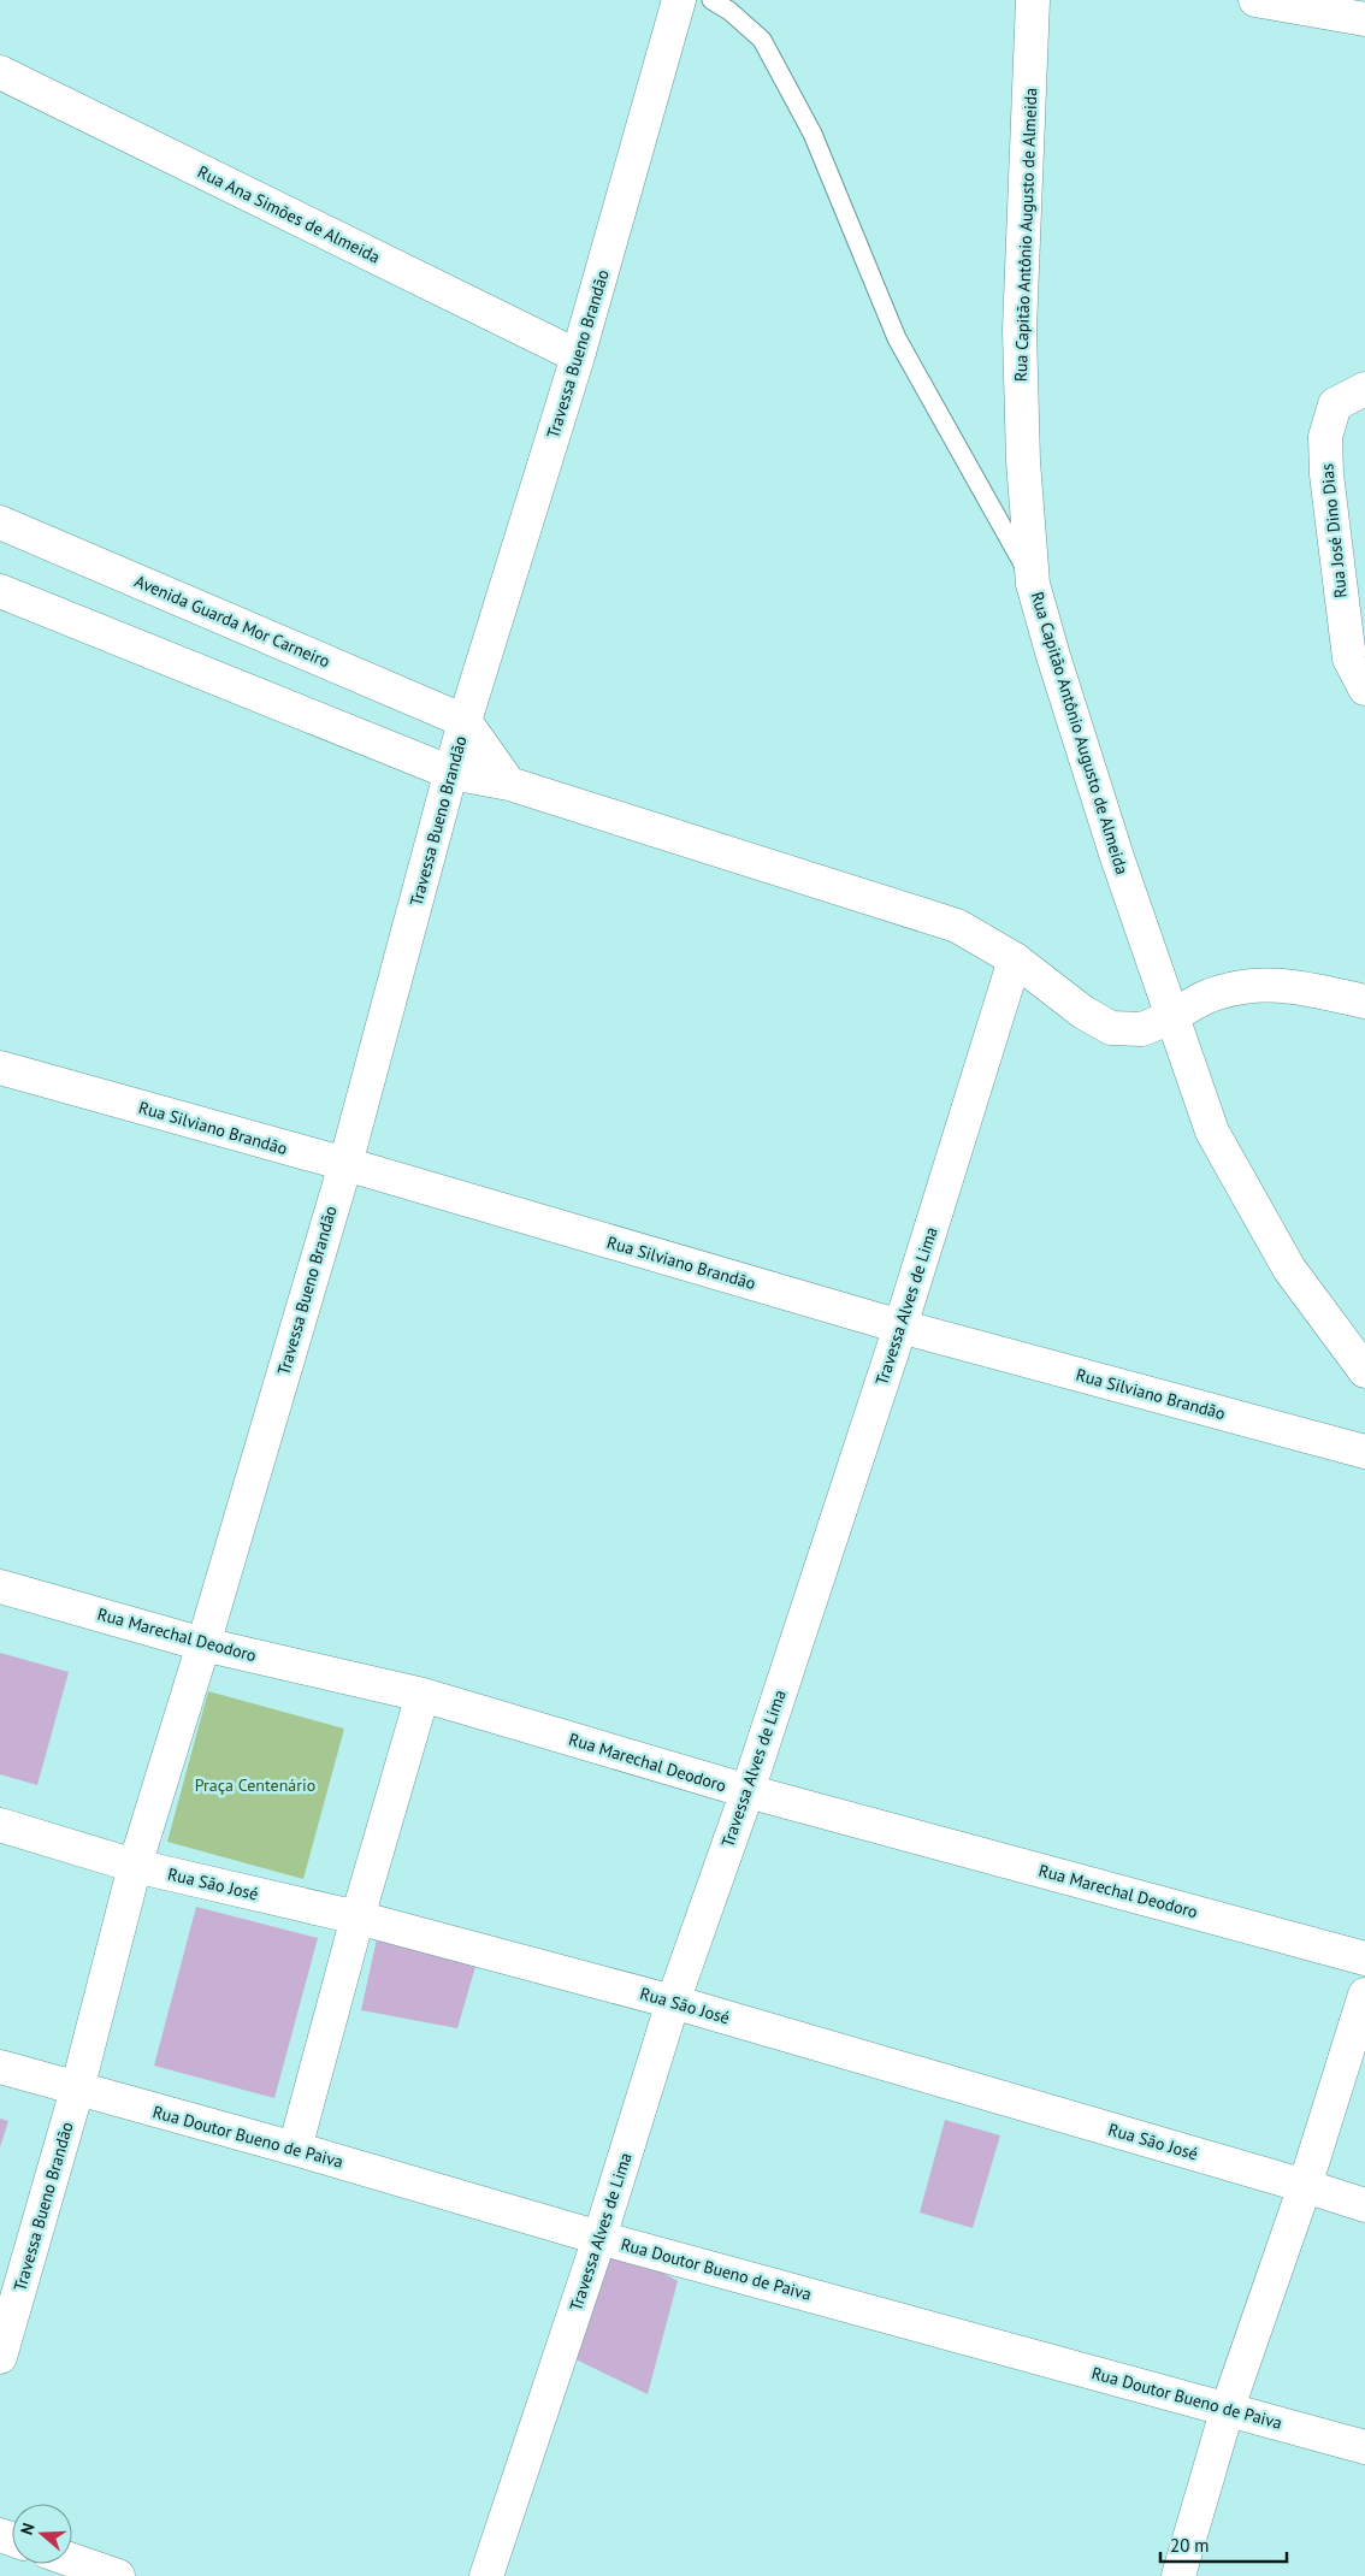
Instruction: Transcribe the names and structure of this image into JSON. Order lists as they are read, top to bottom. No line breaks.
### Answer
{"streets":{"street":["Rua Ana Simões de Almeida","Rua Capitão Antônio Augusto de Almeida","Travessa Bueno Brandão","Rua José Dino Dias","Avenida Guarda Mor Carneiro","Rua Silviano Brandão","Travessa Alves de Lima","Rua Marechal Deodoro","Rua São José","Rua Doutor Bueno de Paiva"]},"crossings":[["Rua Ana Simões de Almeida","Travessa Bueno Brandão"],["Travessa Bueno Brandão","Avenida Guarda Mor Carneiro"],["Travessa Bueno Brandão","Rua Silviano Brandão"],["Travessa Bueno Brandão","Rua Marechal Deodoro"],["Travessa Bueno Brandão","Rua Doutor Bueno de Paiva"],["Rua Silviano Brandão","Travessa Alves de Lima"],["Travessa Alves de Lima","Rua Marechal Deodoro"],["Travessa Alves de Lima","Rua São José"],["Travessa Alves de Lima","Rua Doutor Bueno de Paiva"]],"parks":["Praça Centenário"],"scale_bar":"20 m","north":"left"}
